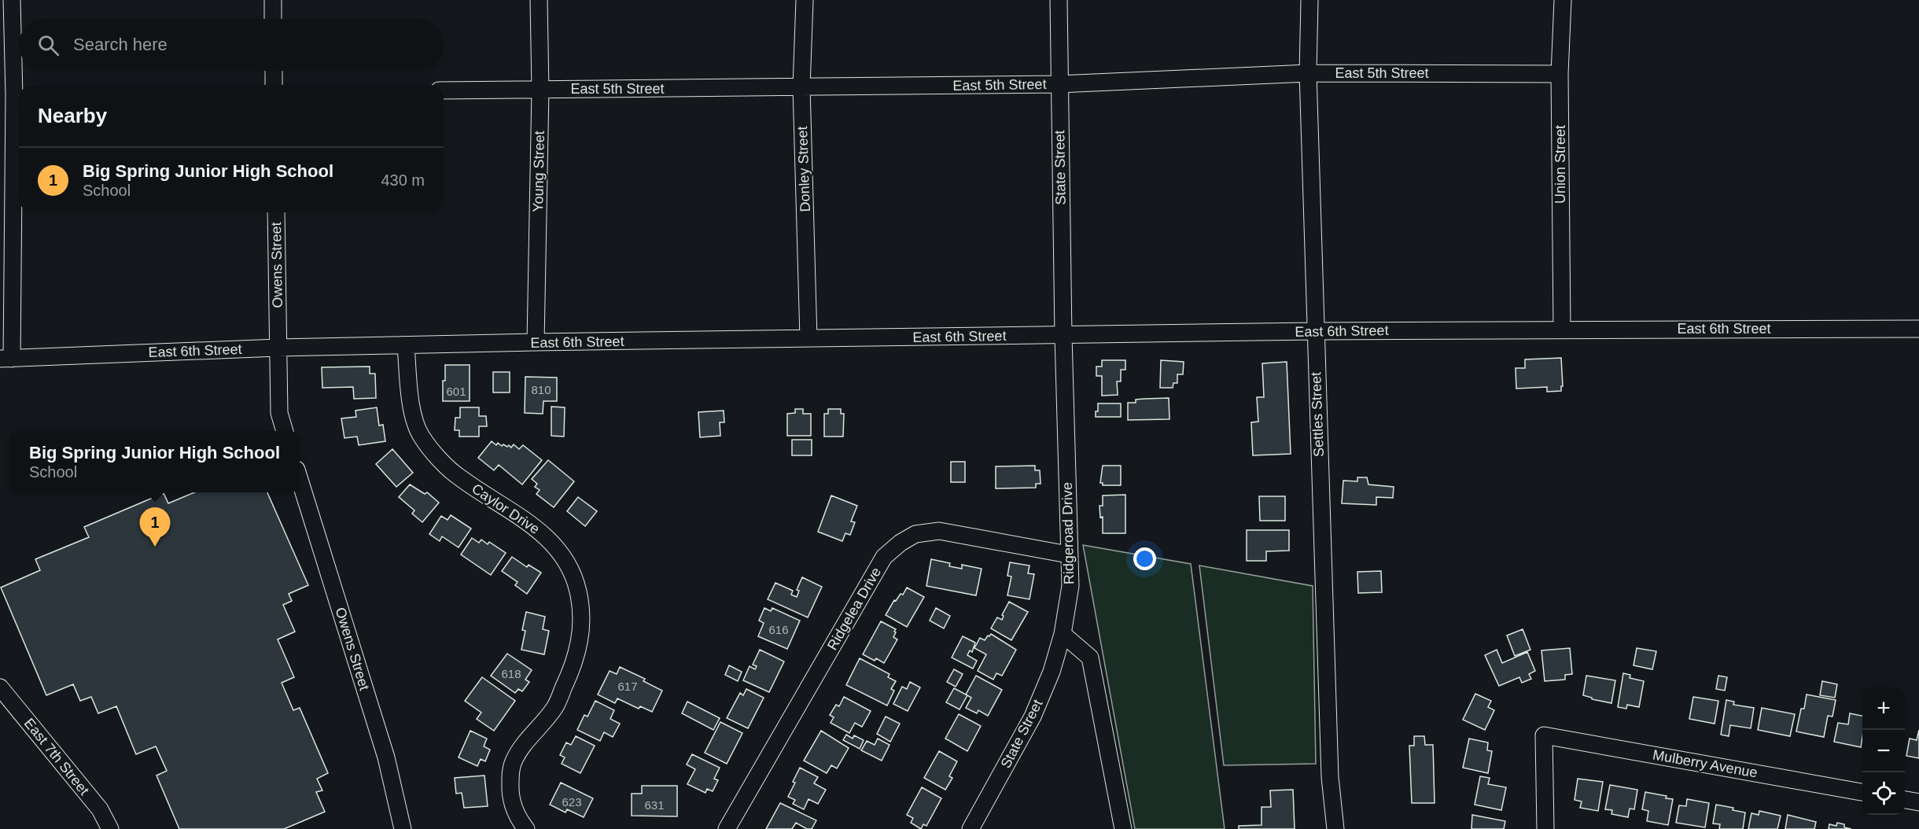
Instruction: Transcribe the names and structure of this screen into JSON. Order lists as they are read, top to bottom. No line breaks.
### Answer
{"streets":{"street":["East 5th Street","Union Street","State Street","Donley Street","Young Street","Owens Street","East 6th Street","Settles Street","Caylor Drive","Ridgeroad Drive","Ridgelea Drive","East 7th Street","Mulberry Avenue"]},"crossings":[["East 5th Street","Union Street"],["East 5th Street","State Street"],["East 5th Street","Donley Street"],["East 5th Street","Young Street"],["East 5th Street","Settles Street"],["Union Street","East 6th Street"],["State Street","East 6th Street"],["State Street","Ridgeroad Drive"],["Donley Street","East 6th Street"],["Young Street","East 6th Street"],["Owens Street","East 6th Street"],["East 6th Street","Settles Street"],["East 6th Street","Caylor Drive"],["East 6th Street","Ridgeroad Drive"],["Ridgeroad Drive","Ridgelea Drive"]],"house_numbers":["810","601","616","618","617","623","631"],"page":{"search":"Search here","heading":"Nearby","list":[{"mark":"1","name":"Big Spring Junior High School","note":"School","value":"430 m"}],"popup":["Big Spring Junior High School","School"],"pins":"1","map_buttons":["+","−"]}}
